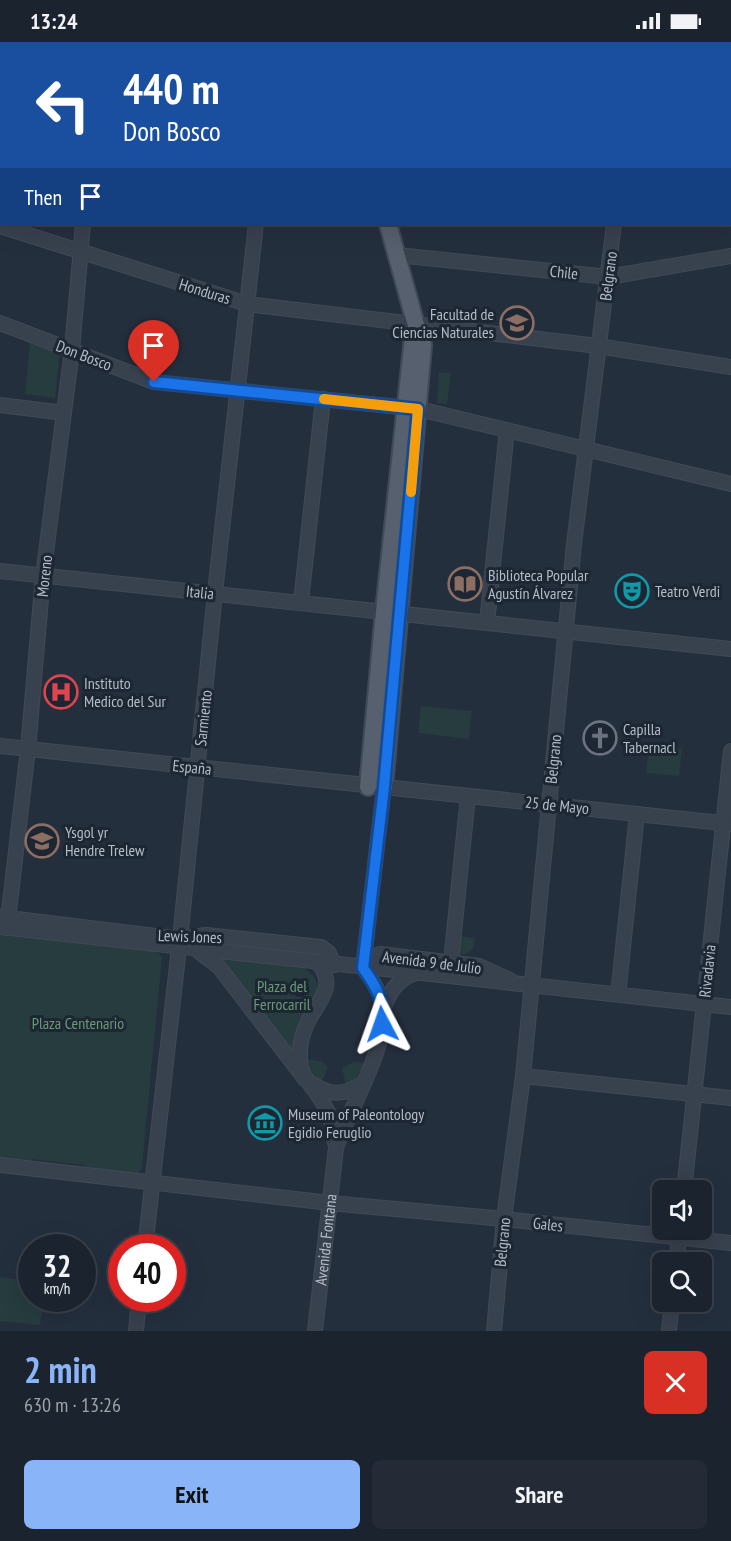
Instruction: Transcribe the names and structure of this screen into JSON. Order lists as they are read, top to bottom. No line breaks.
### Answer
{"streets":{"street":["Chile","Belgrano","Honduras","Don Bosco","Moreno","Italia","Sarmiento","España","25 de Mayo","Lewis Jones","Avenida 9 de Julio","Rivadavia","Gales","Avenida Fontana"]},"crossings":[["Chile","Belgrano"],["Belgrano","Honduras"],["Belgrano","Don Bosco"],["Belgrano","Italia"],["Belgrano","25 de Mayo"],["Belgrano","Avenida 9 de Julio"],["Belgrano","Gales"],["Honduras","Moreno"],["Honduras","Sarmiento"],["Don Bosco","Moreno"],["Don Bosco","Sarmiento"],["Moreno","Italia"],["Moreno","España"],["Moreno","Lewis Jones"],["Italia","Sarmiento"],["Sarmiento","España"],["Sarmiento","Lewis Jones"],["Sarmiento","Gales"],["España","25 de Mayo"],["25 de Mayo","Rivadavia"],["Lewis Jones","Avenida 9 de Julio"],["Lewis Jones","Avenida Fontana"],["Avenida 9 de Julio","Rivadavia"],["Avenida 9 de Julio","Avenida Fontana"],["Gales","Avenida Fontana"]],"parks":["Plaza del Ferrocarril","Plaza Centenario"],"places":{"school or university":["Facultad de Ciencias Naturales","Ysgol yr Hendre Trelew"],"library":["Biblioteca Popular Agustín Álvarez"],"theatre":["Teatro Verdi"],"hospital":["Instituto Medico del Sur"],"church":["Capilla Tabernacl"],"museum":["Museum of Paleontology Egidio Feruglio"]},"page":{"status":"13:24","turn":["440 m","Don Bosco"],"then":"Then","speed":"32 km/h","limit":"40","heading":["2 min","630 m · 13:26"],"buttons":["Exit","Share"]}}
